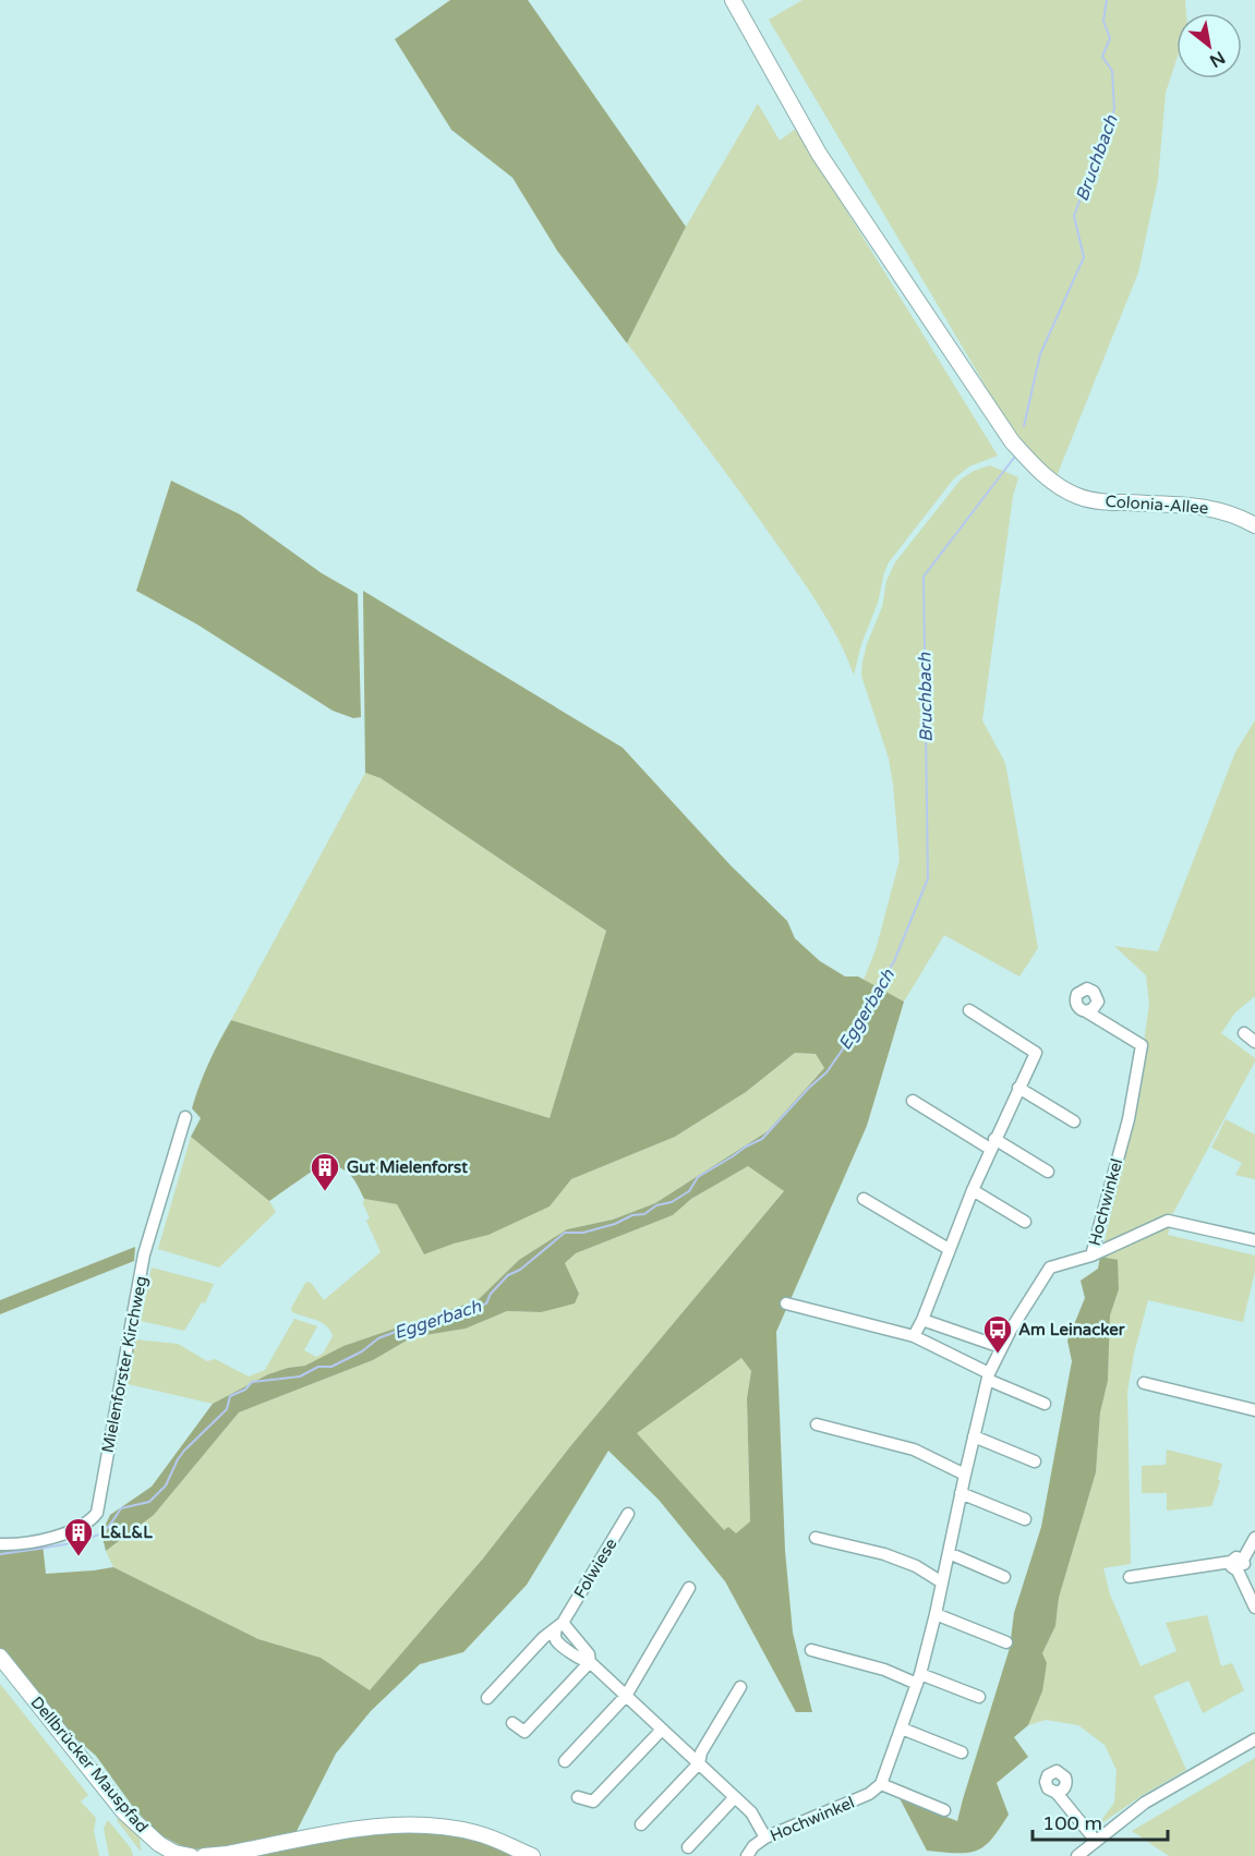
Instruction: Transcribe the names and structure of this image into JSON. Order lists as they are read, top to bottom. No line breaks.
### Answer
{"streets":{"main road":["Colonia-Allee","Dellbrücker Mauspfad"],"street":["Hochwinkel","Mielenforster Kirchweg","Folwiese"]},"water":["Bruchbach","Eggerbach"],"places":{"building":["Gut Mielenforst","L&L&L"],"bus stop":["Am Leinacker"]},"scale_bar":"100 m","north":"bottom right"}
